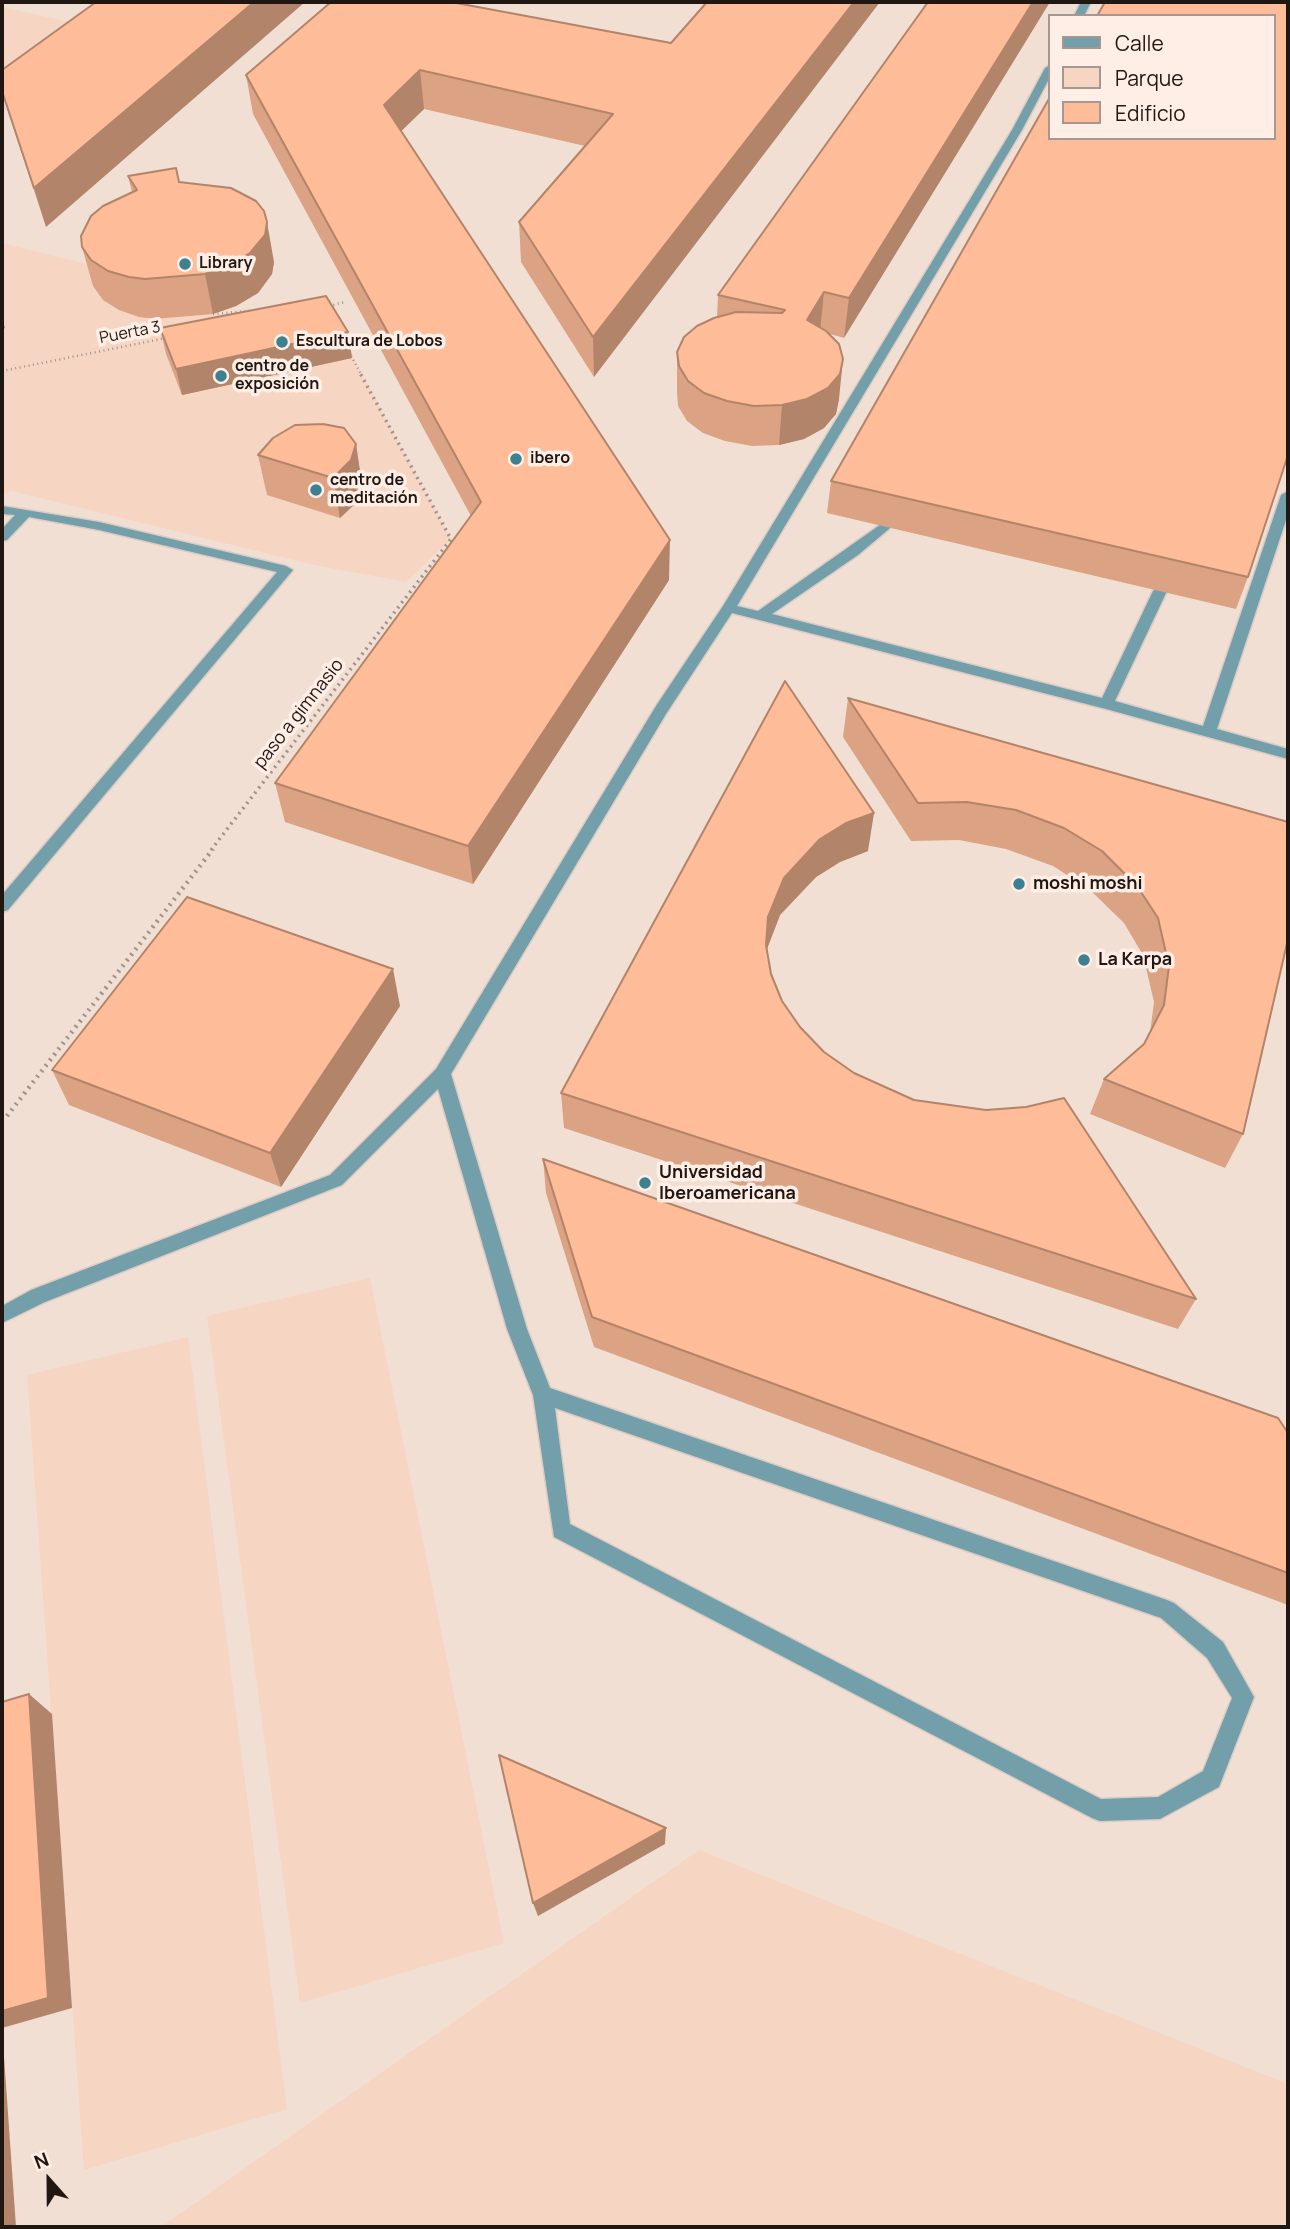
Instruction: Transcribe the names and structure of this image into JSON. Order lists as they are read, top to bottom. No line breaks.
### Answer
{"streets":{"path":["Puerta 3","paso a gimnasio"]},"places":["Library","Escultura de Lobos","centro de exposición","ibero","centro de meditación","moshi moshi","La Karpa","Universidad Iberoamericana"],"legend":["Calle","Parque","Edificio"],"north":"top"}
